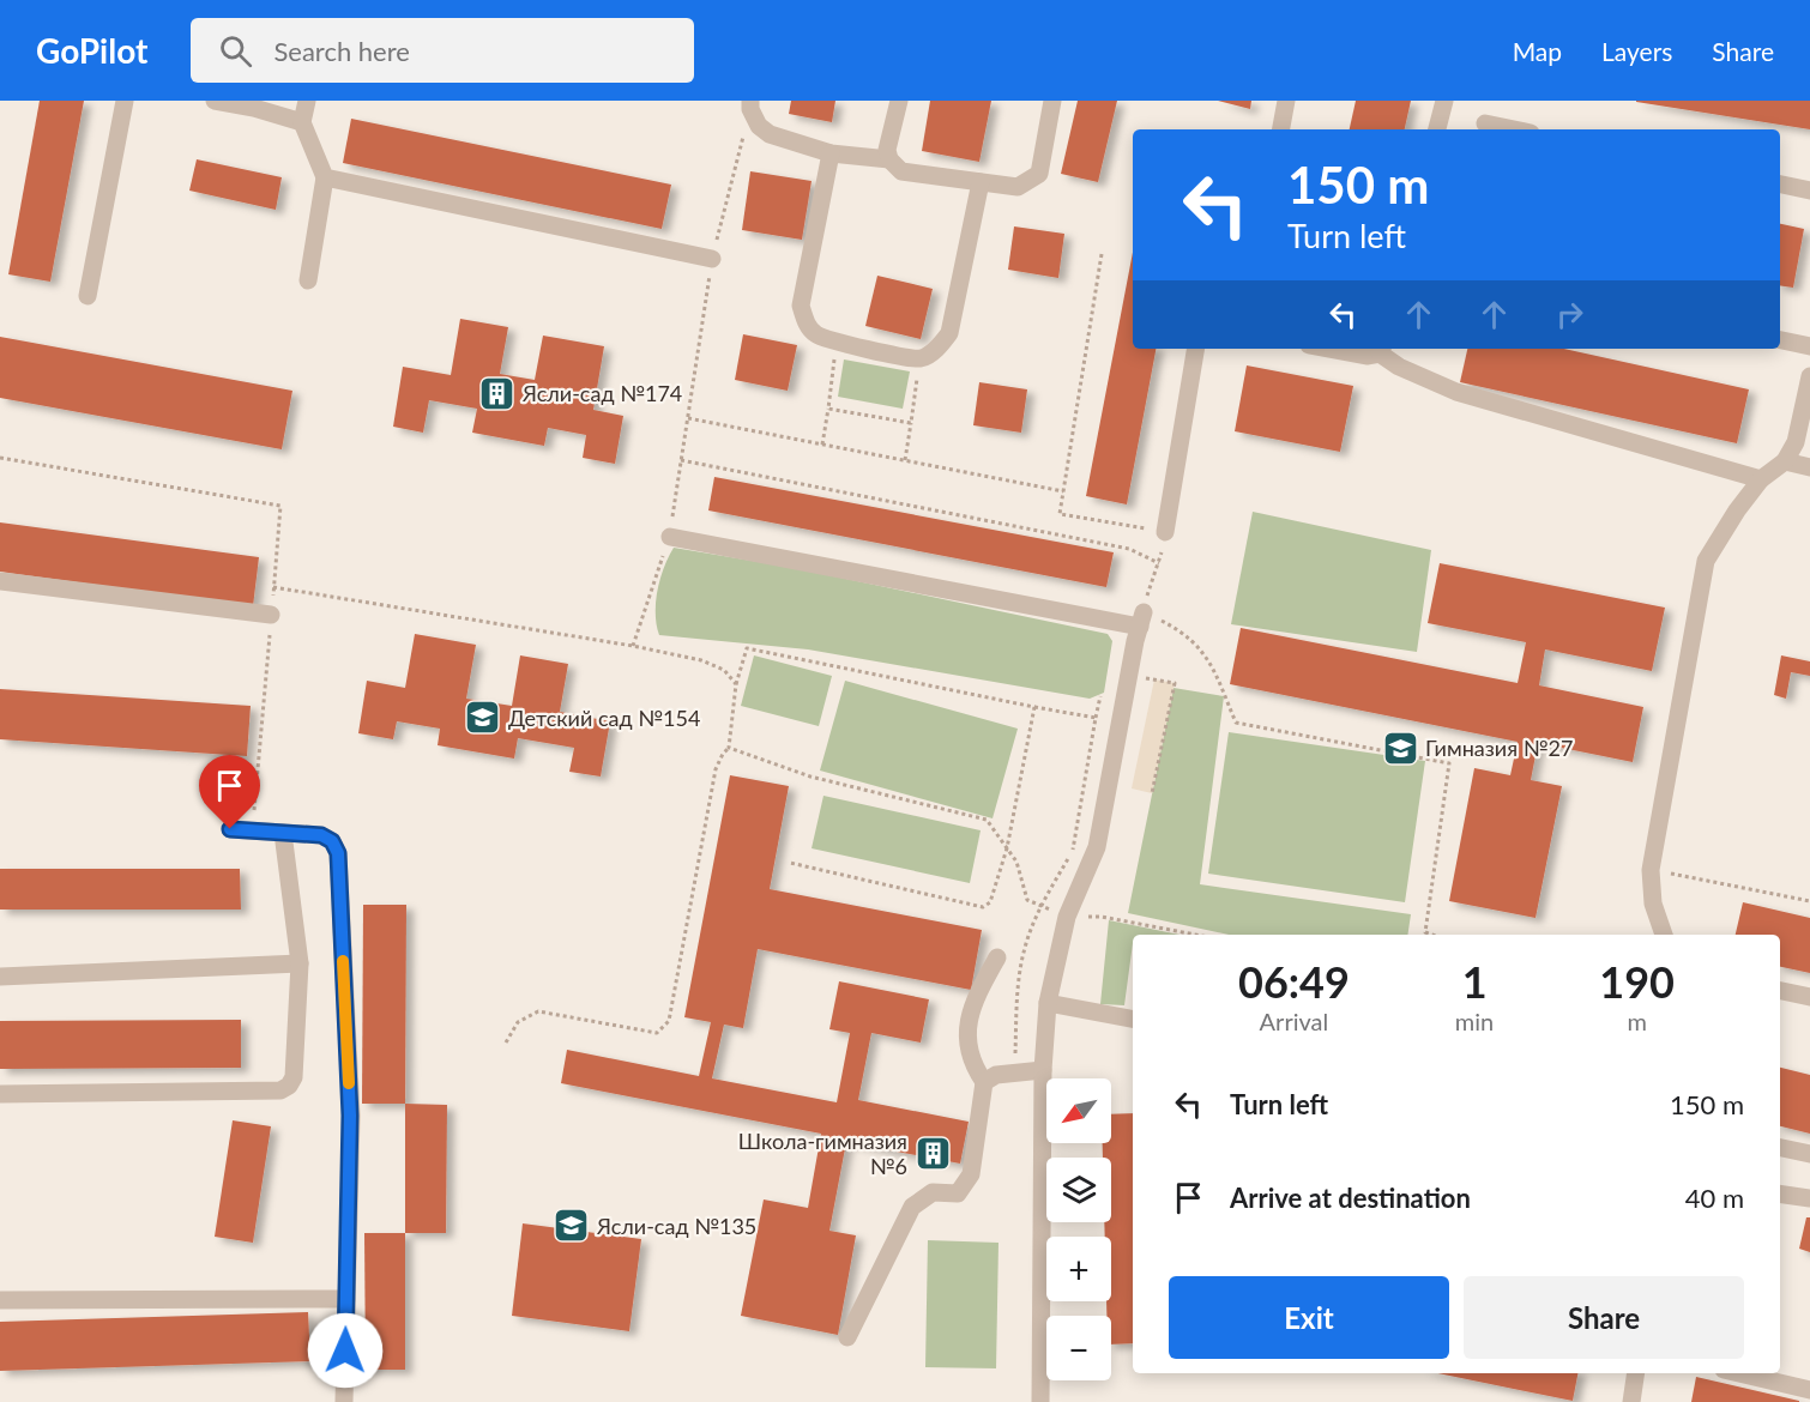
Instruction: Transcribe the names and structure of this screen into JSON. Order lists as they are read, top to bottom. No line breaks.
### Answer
{"places":{"building":["Ясли-сад №174","Школа-гимназия №6"],"school or university":["Детский сад №154","Гимназия №27","Ясли-сад №135"]},"north":"bottom left","page":{"header":"GoPilot","search":"Search here","nav":["Map","Layers","Share"],"turn":["150 m","Turn left"],"eta":["06:49","Arrival","1","min","190","m"],"list":[{"name":"Turn left","value":"150 m"},{"name":"Arrive at destination","value":"40 m"}],"map_buttons":["+","−"],"buttons":["Exit","Share"]}}
